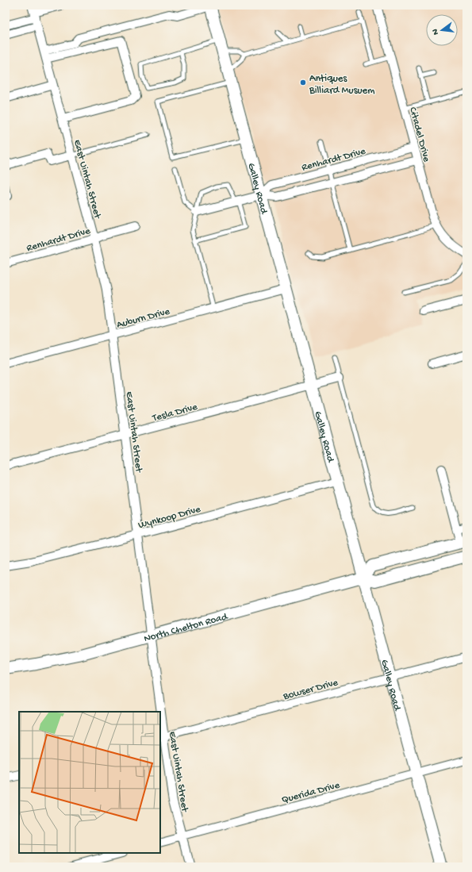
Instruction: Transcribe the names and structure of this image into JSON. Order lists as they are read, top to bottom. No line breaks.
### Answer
{"streets":{"main road":["Galley Road","North Chelton Road"],"street":["Citadel Drive","Renhardt Drive","East Uintah Street","Auburn Drive","Tesla Drive","Wynkoop Drive","Bowser Drive","Querida Drive"]},"crossings":[["Citadel Drive","Renhardt Drive"],["Renhardt Drive","East Uintah Street"],["Renhardt Drive","Galley Road"],["East Uintah Street","Auburn Drive"],["East Uintah Street","Tesla Drive"],["East Uintah Street","Wynkoop Drive"],["East Uintah Street","North Chelton Road"],["East Uintah Street","Bowser Drive"],["East Uintah Street","Querida Drive"],["Galley Road","Auburn Drive"],["Galley Road","Tesla Drive"],["Galley Road","Wynkoop Drive"],["Galley Road","North Chelton Road"],["Galley Road","Bowser Drive"],["Galley Road","Querida Drive"]],"places":["Antiques Billiard Musuem"],"north":"left"}
